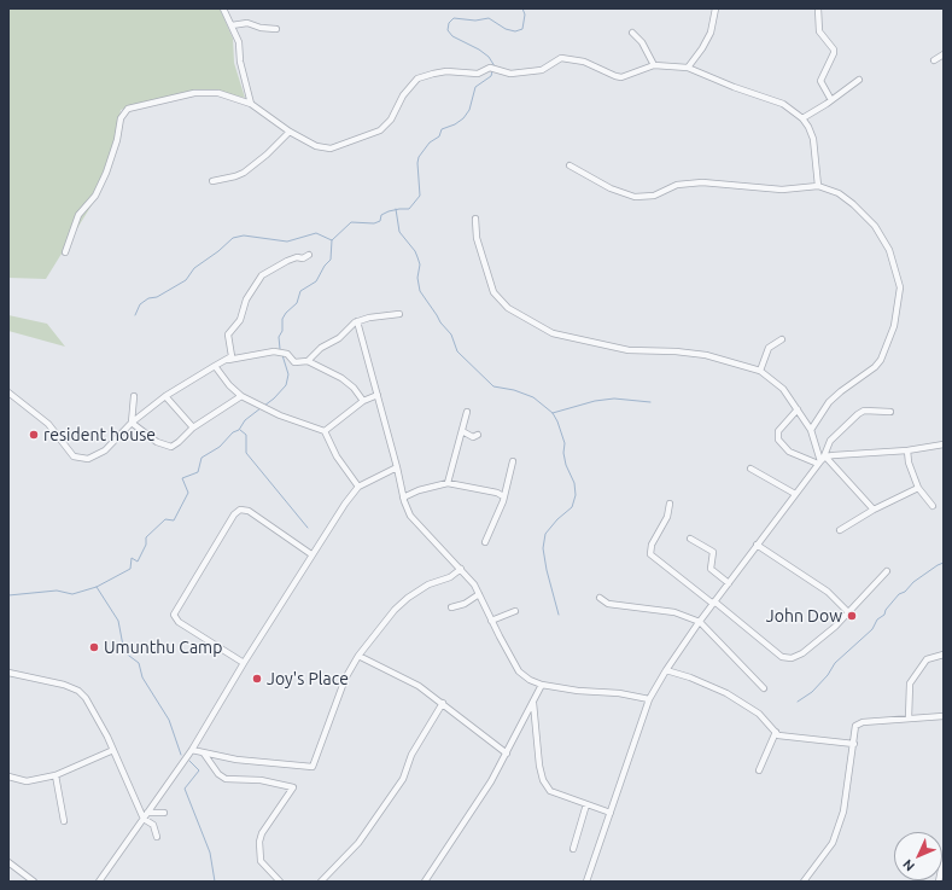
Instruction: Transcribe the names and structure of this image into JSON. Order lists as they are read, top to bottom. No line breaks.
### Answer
{"places":["resident house","John Dow","Umunthu Camp","Joy's Place"],"north":"bottom left"}
